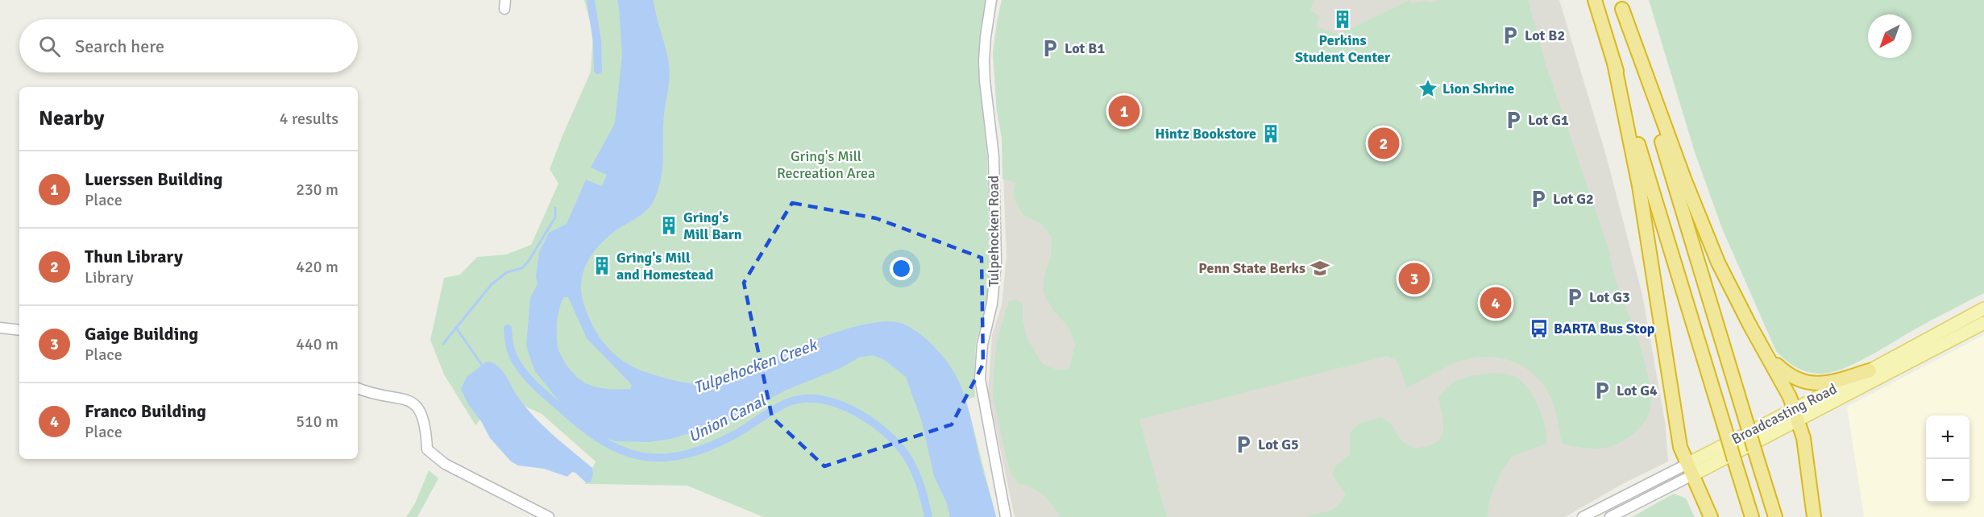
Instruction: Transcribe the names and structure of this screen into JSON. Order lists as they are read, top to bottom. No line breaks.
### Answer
{"streets":{"main road":["Broadcasting Road"],"street":["Tulpehocken Road"]},"water":["Tulpehocken Creek","Union Canal"],"parks":["Gring's Mill Recreation Area"],"places":{"building":["Perkins Student Center","Hintz Bookstore","Gring's Mill Barn","Gring's Mill and Homestead"],"parking":["Lot B2","Lot B1","Lot G1","Lot G2","Lot G3","Lot G4","Lot G5"],"place":["Lion Shrine"],"school or university":["Penn State Berks"],"bus stop":["BARTA Bus Stop"]},"north":"bottom left","page":{"search":"Search here","heading":["Nearby","4 results"],"pins":["1","2","3","4"],"list":[{"mark":"1","name":"Luerssen Building","note":"Place","value":"230 m"},{"mark":"2","name":"Thun Library","note":"Library","value":"420 m"},{"mark":"3","name":"Gaige Building","note":"Place","value":"440 m"},{"mark":"4","name":"Franco Building","note":"Place","value":"510 m"}],"map_buttons":["+","−"]}}
